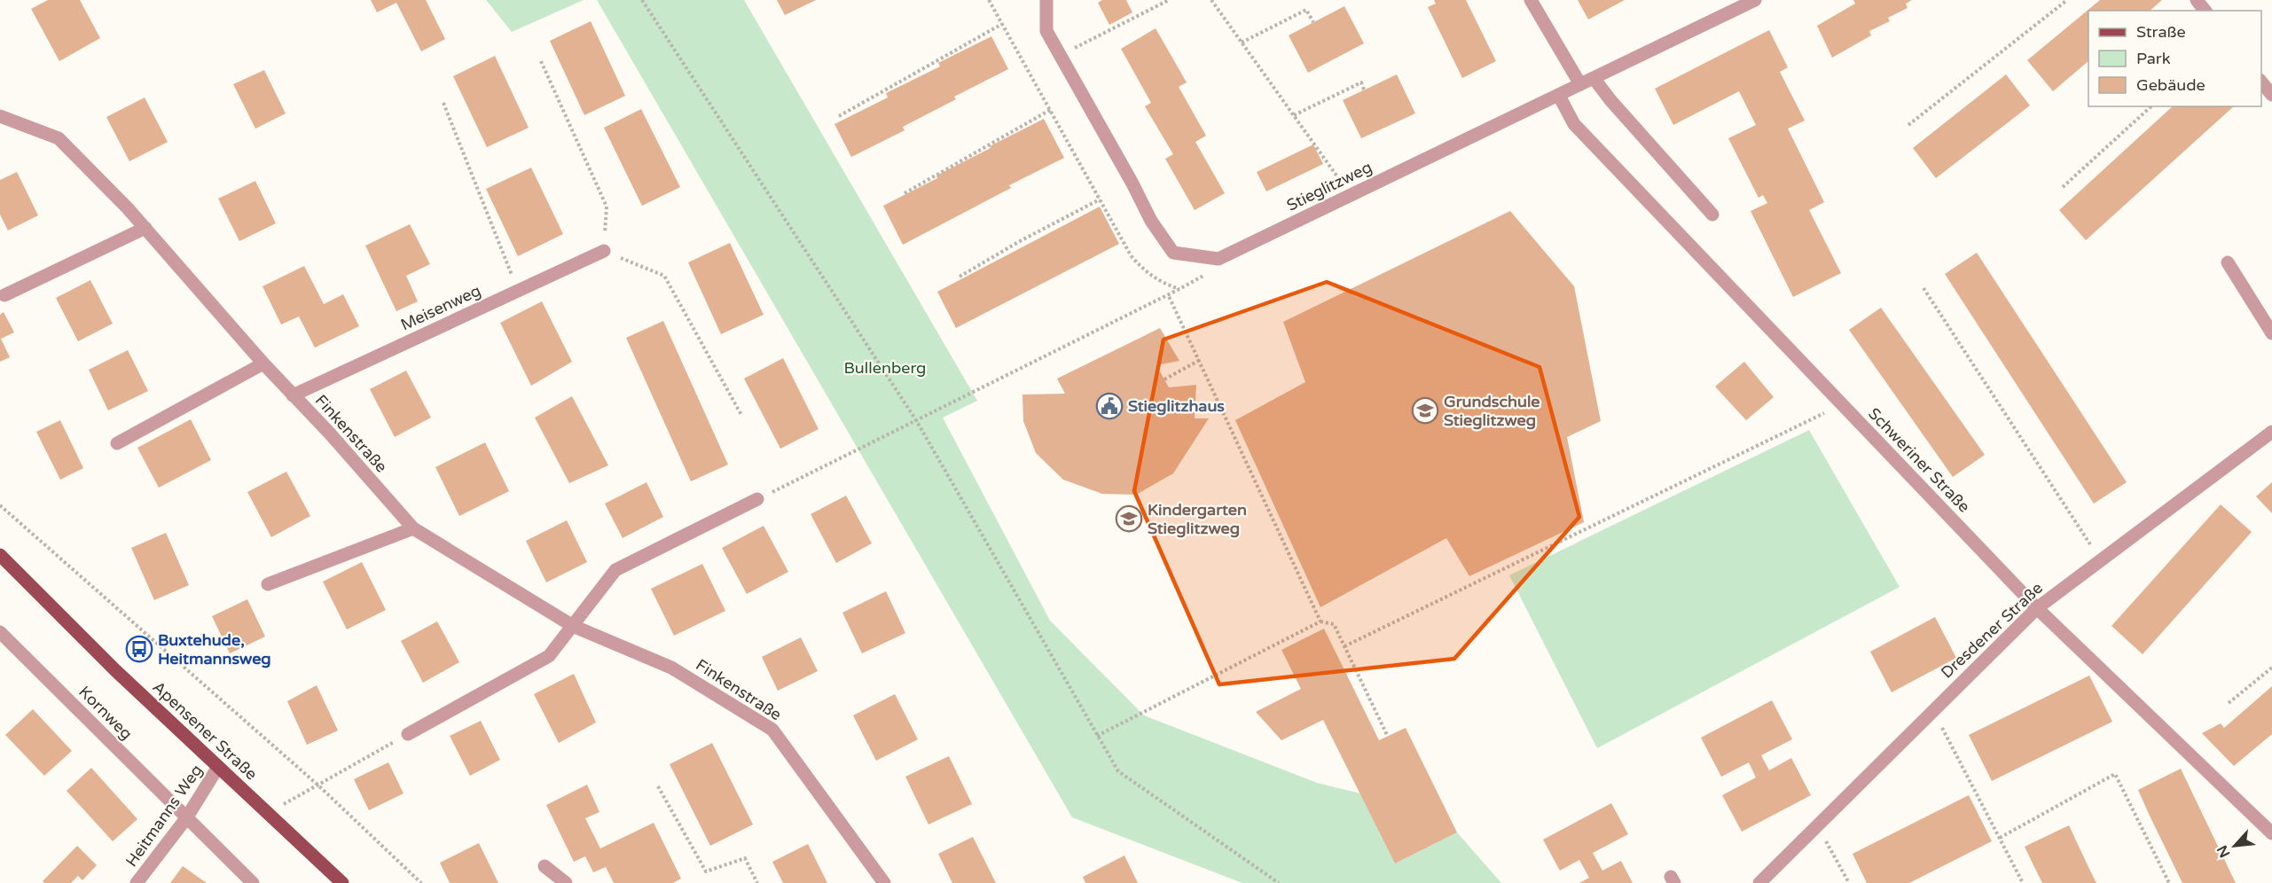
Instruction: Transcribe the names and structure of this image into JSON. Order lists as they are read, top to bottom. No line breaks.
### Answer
{"streets":{"main road":["Apensener Straße"],"street":["Stieglitzweg","Meisenweg","Finkenstraße","Schweriner Straße","Dresdener Straße","Kornweg","Heitmanns Weg"]},"crossings":[["Stieglitzweg","Schweriner Straße"],["Meisenweg","Finkenstraße"],["Schweriner Straße","Dresdener Straße"],["Kornweg","Heitmanns Weg"],["Apensener Straße","Heitmanns Weg"]],"parks":["Bullenberg"],"places":{"public building":["Stieglitzhaus"],"school or university":["Grundschule Stieglitzweg","Kindergarten Stieglitzweg"],"bus stop":["Buxtehude, Heitmannsweg"]},"legend":["Straße","Park","Gebäude"],"north":"bottom left"}
